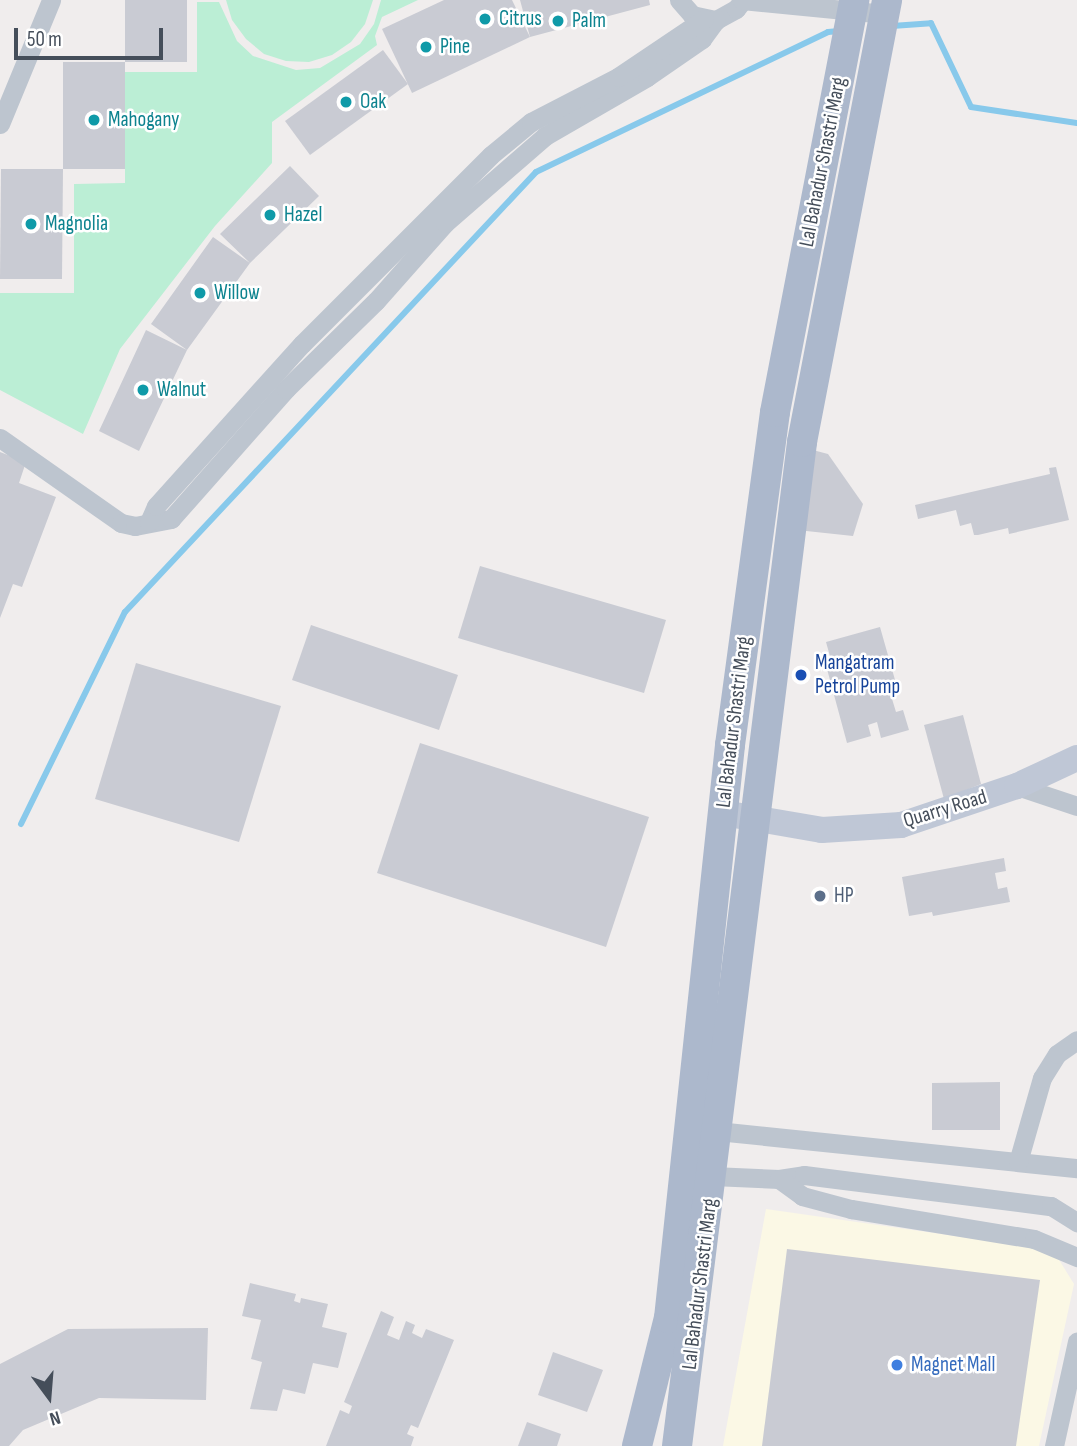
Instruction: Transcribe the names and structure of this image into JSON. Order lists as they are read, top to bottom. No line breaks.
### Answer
{"streets":{"main road":["Lal Bahadur Shastri Marg","Quarry Road"]},"crossings":[["Lal Bahadur Shastri Marg","Quarry Road"]],"places":["Citrus","Palm","Pine","Oak","Mahogany","Hazel","Magnolia","Willow","Walnut","Mangatram Petrol Pump","HP","Magnet Mall"],"scale_bar":"50 m","north":"bottom"}
